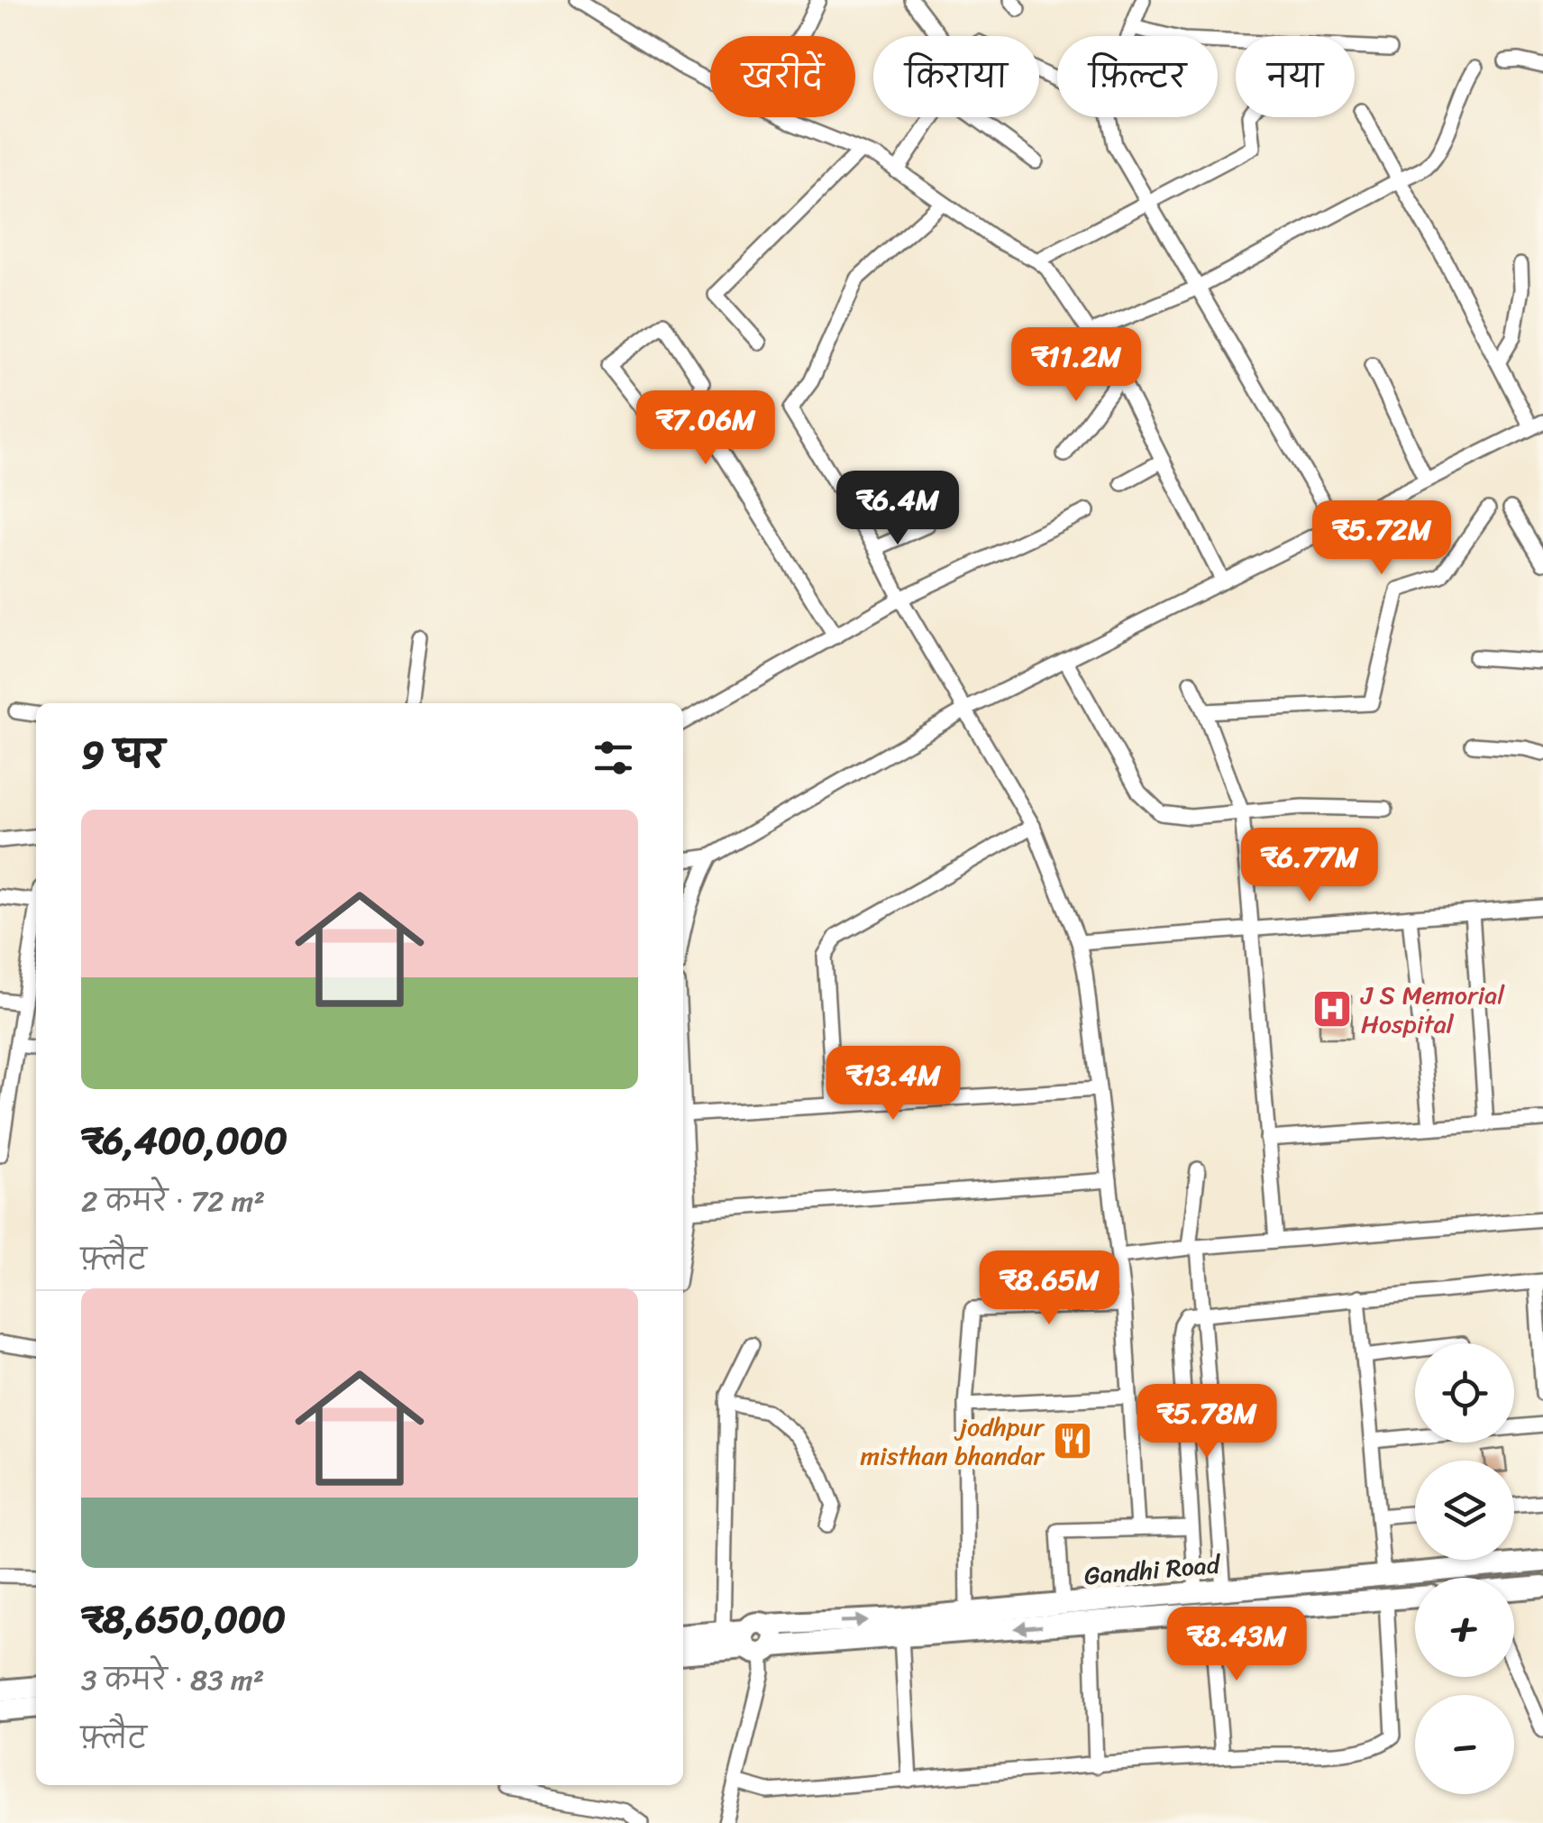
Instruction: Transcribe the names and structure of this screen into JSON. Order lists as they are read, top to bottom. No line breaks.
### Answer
{"streets":{"main road":["Gandhi Road"]},"places":{"hospital":["J S Memorial Hospital"],"restaurant":["jodhpur misthan bhandar"]},"page":{"chip":["खरीदें","किराया","फ़िल्टर","नया"],"price":["₹11.2M","₹7.06M","₹6.4M","₹5.72M","₹6.77M","₹13.4M","₹8.65M","₹5.78M","₹8.43M"],"heading":"9 घर","list":[{"name":"₹6,400,000","note":"2 कमरे · 72 m² · फ़्लैट"},{"name":"₹8,650,000","note":"3 कमरे · 83 m² · फ़्लैट"}],"map_buttons":["+","−"]}}
